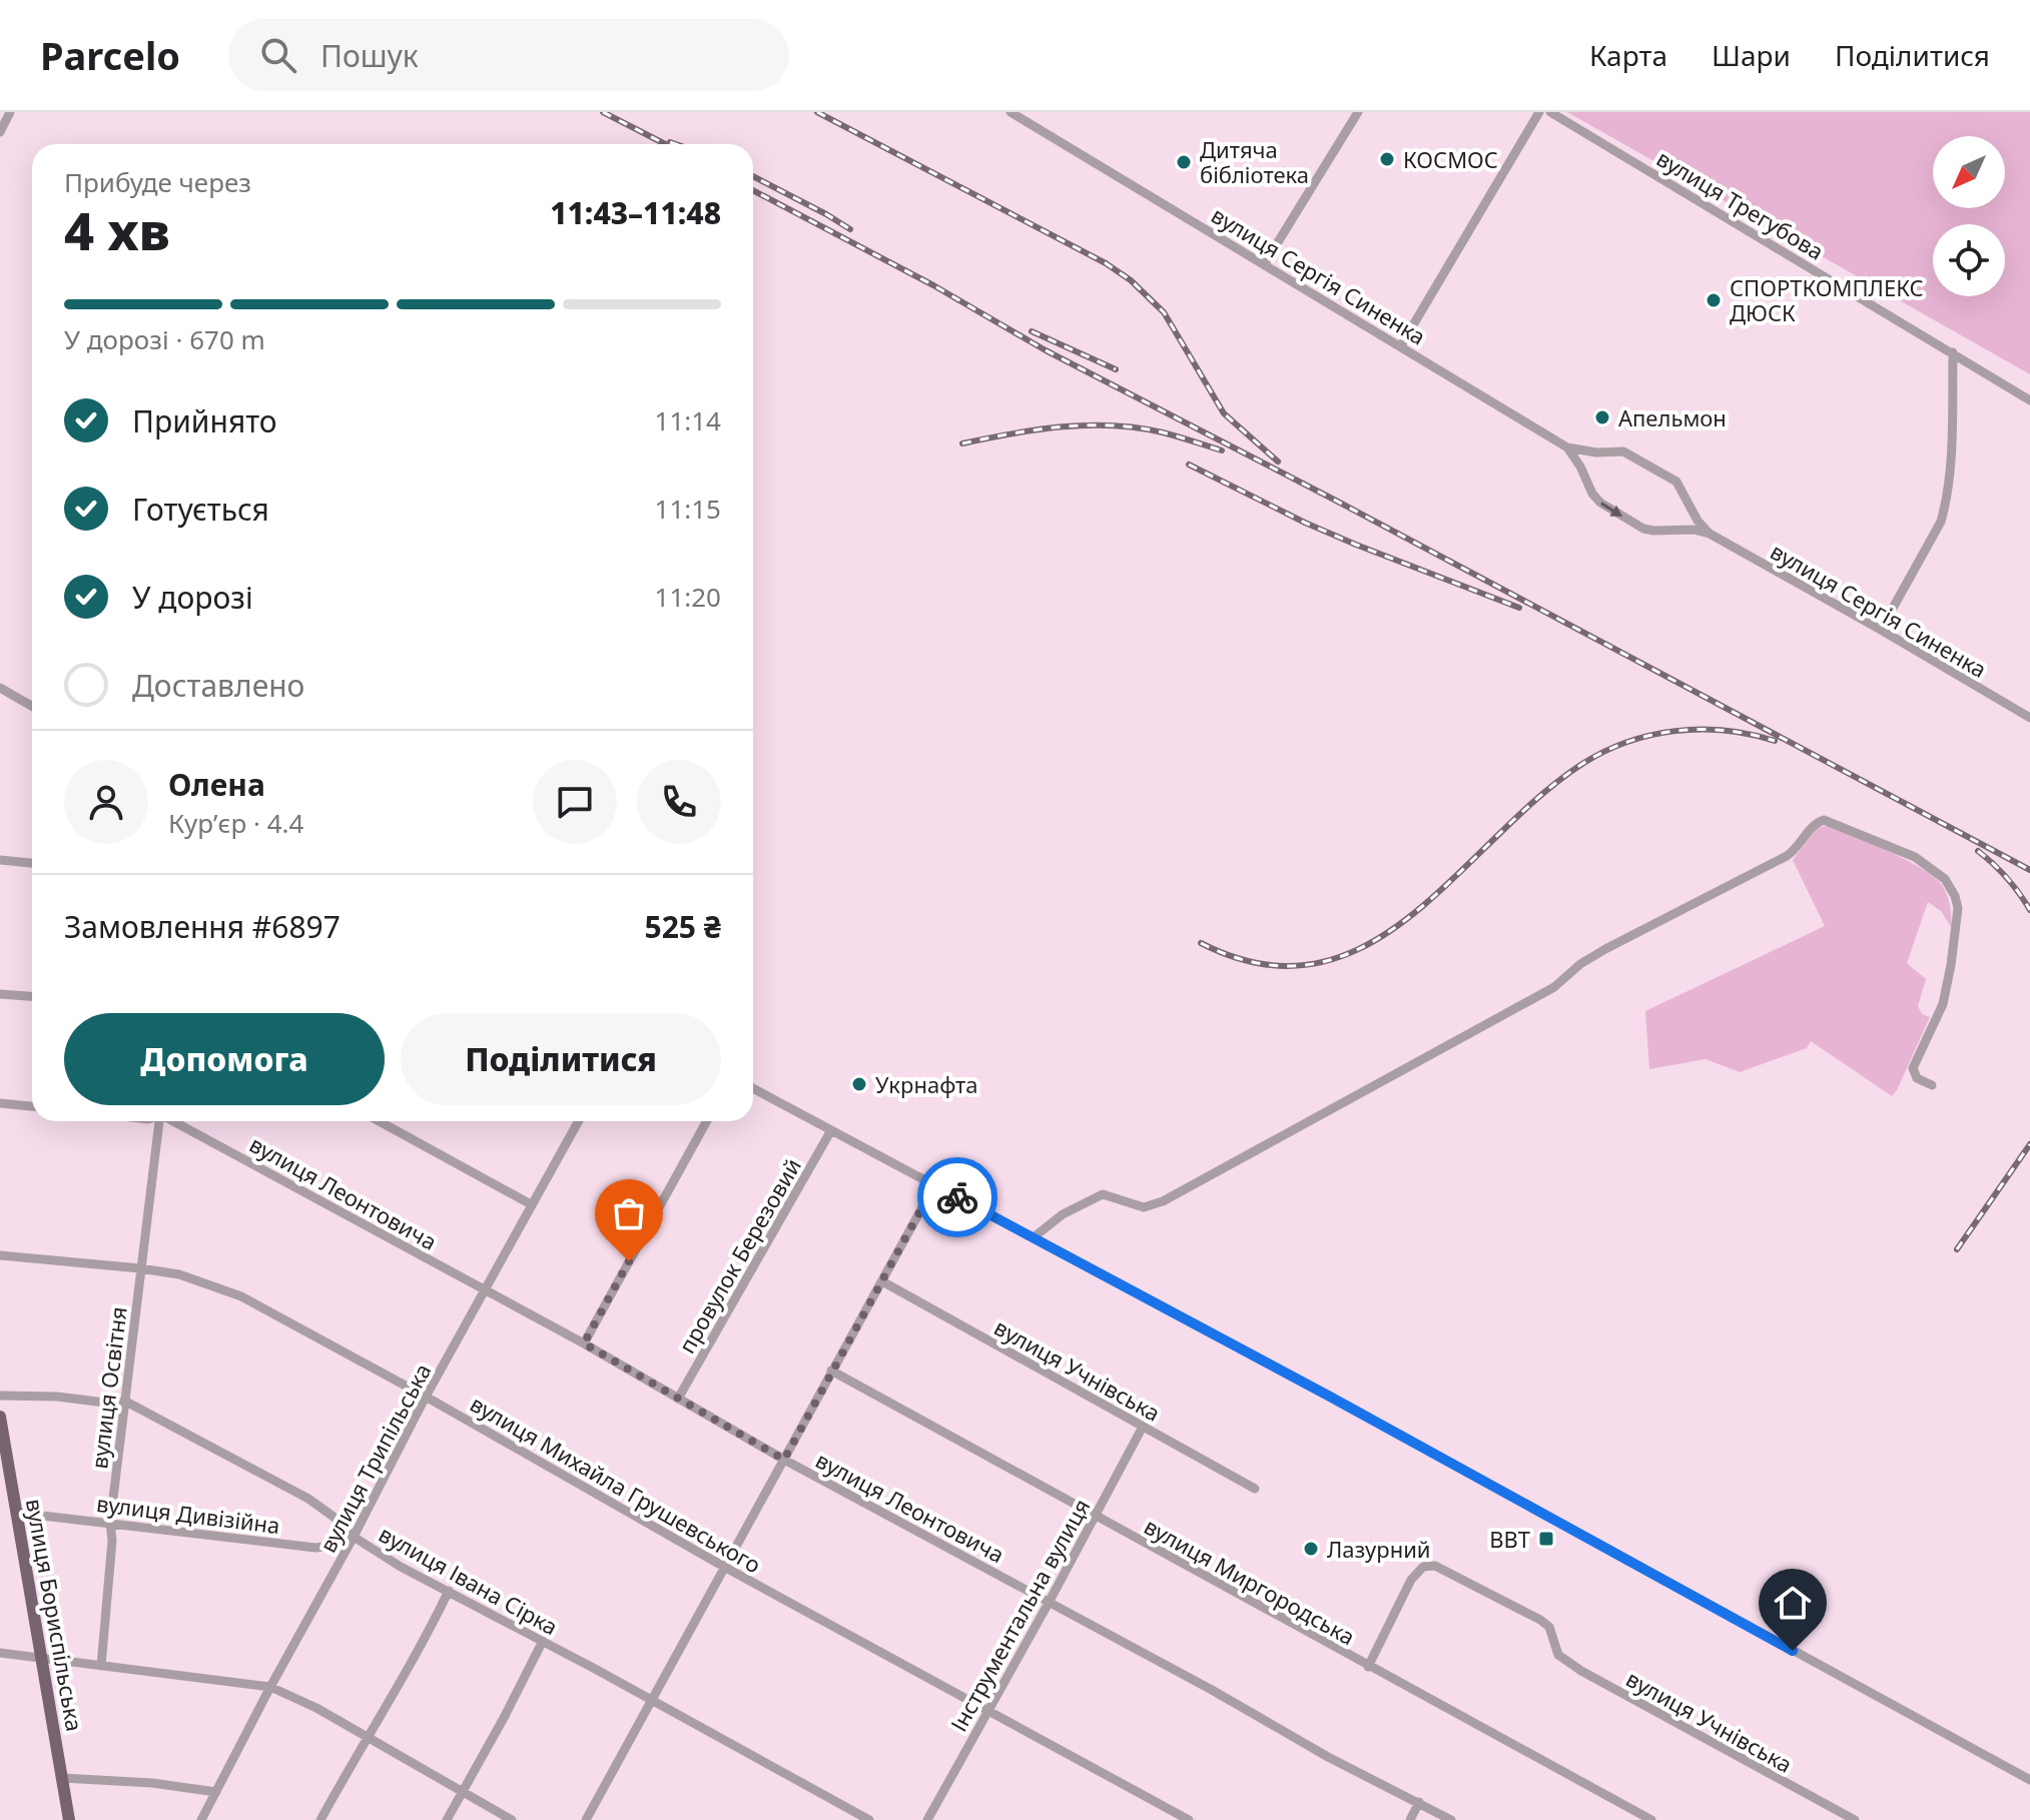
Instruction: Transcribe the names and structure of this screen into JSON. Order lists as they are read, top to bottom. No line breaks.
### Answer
{"streets":{"main road":["вулиця Бориспільська"],"street":["вулиця Трегубова","вулиця Сергія Синенка","вулиця Леонтовича","провулок Березовий","вулиця Учнівська","вулиця Освітня","вулиця Трипільська","вулиця Михайла Грушевського","вулиця Дивізійна","вулиця Івана Сірка","вулиця Миргородська","Інструментальна вулиця"]},"crossings":[["вулиця Леонтовича","провулок Березовий"],["вулиця Леонтовича","вулиця Трипільська"],["вулиця Леонтовича","Інструментальна вулиця"],["вулиця Учнівська","вулиця Миргородська"],["вулиця Учнівська","Інструментальна вулиця"],["вулиця Освітня","вулиця Михайла Грушевського"],["вулиця Освітня","вулиця Дивізійна"],["вулиця Освітня","вулиця Івана Сірка"],["вулиця Трипільська","вулиця Михайла Грушевського"],["вулиця Трипільська","вулиця Дивізійна"],["вулиця Трипільська","вулиця Івана Сірка"],["вулиця Михайла Грушевського","Інструментальна вулиця"],["вулиця Дивізійна","вулиця Івана Сірка"],["вулиця Дивізійна","вулиця Бориспільська"],["вулиця Миргородська","Інструментальна вулиця"]],"places":{"other":["КОСМОС","Дитяча бібліотека","СПОРТКОМПЛЕКС ДЮСК","Апельмон","Укрнафта","Лазурний"],"transit":["ВВТ"]},"north":"bottom left","page":{"header":"Parcelo","search":"Пошук","nav":["Карта","Шари","Поділитися"],"heading":["4 хв","Прибуде через","11:43–11:48"],"panel":["Олена","Кур’єр · 4.4","Замовлення #6897","525 ₴"],"bar":"У дорозі · 670 m","list":[["Прийнято","11:14"],["Готується","11:15"],["У дорозі","11:20"],"Доставлено"],"buttons":["Допомога","Поділитися"]}}
